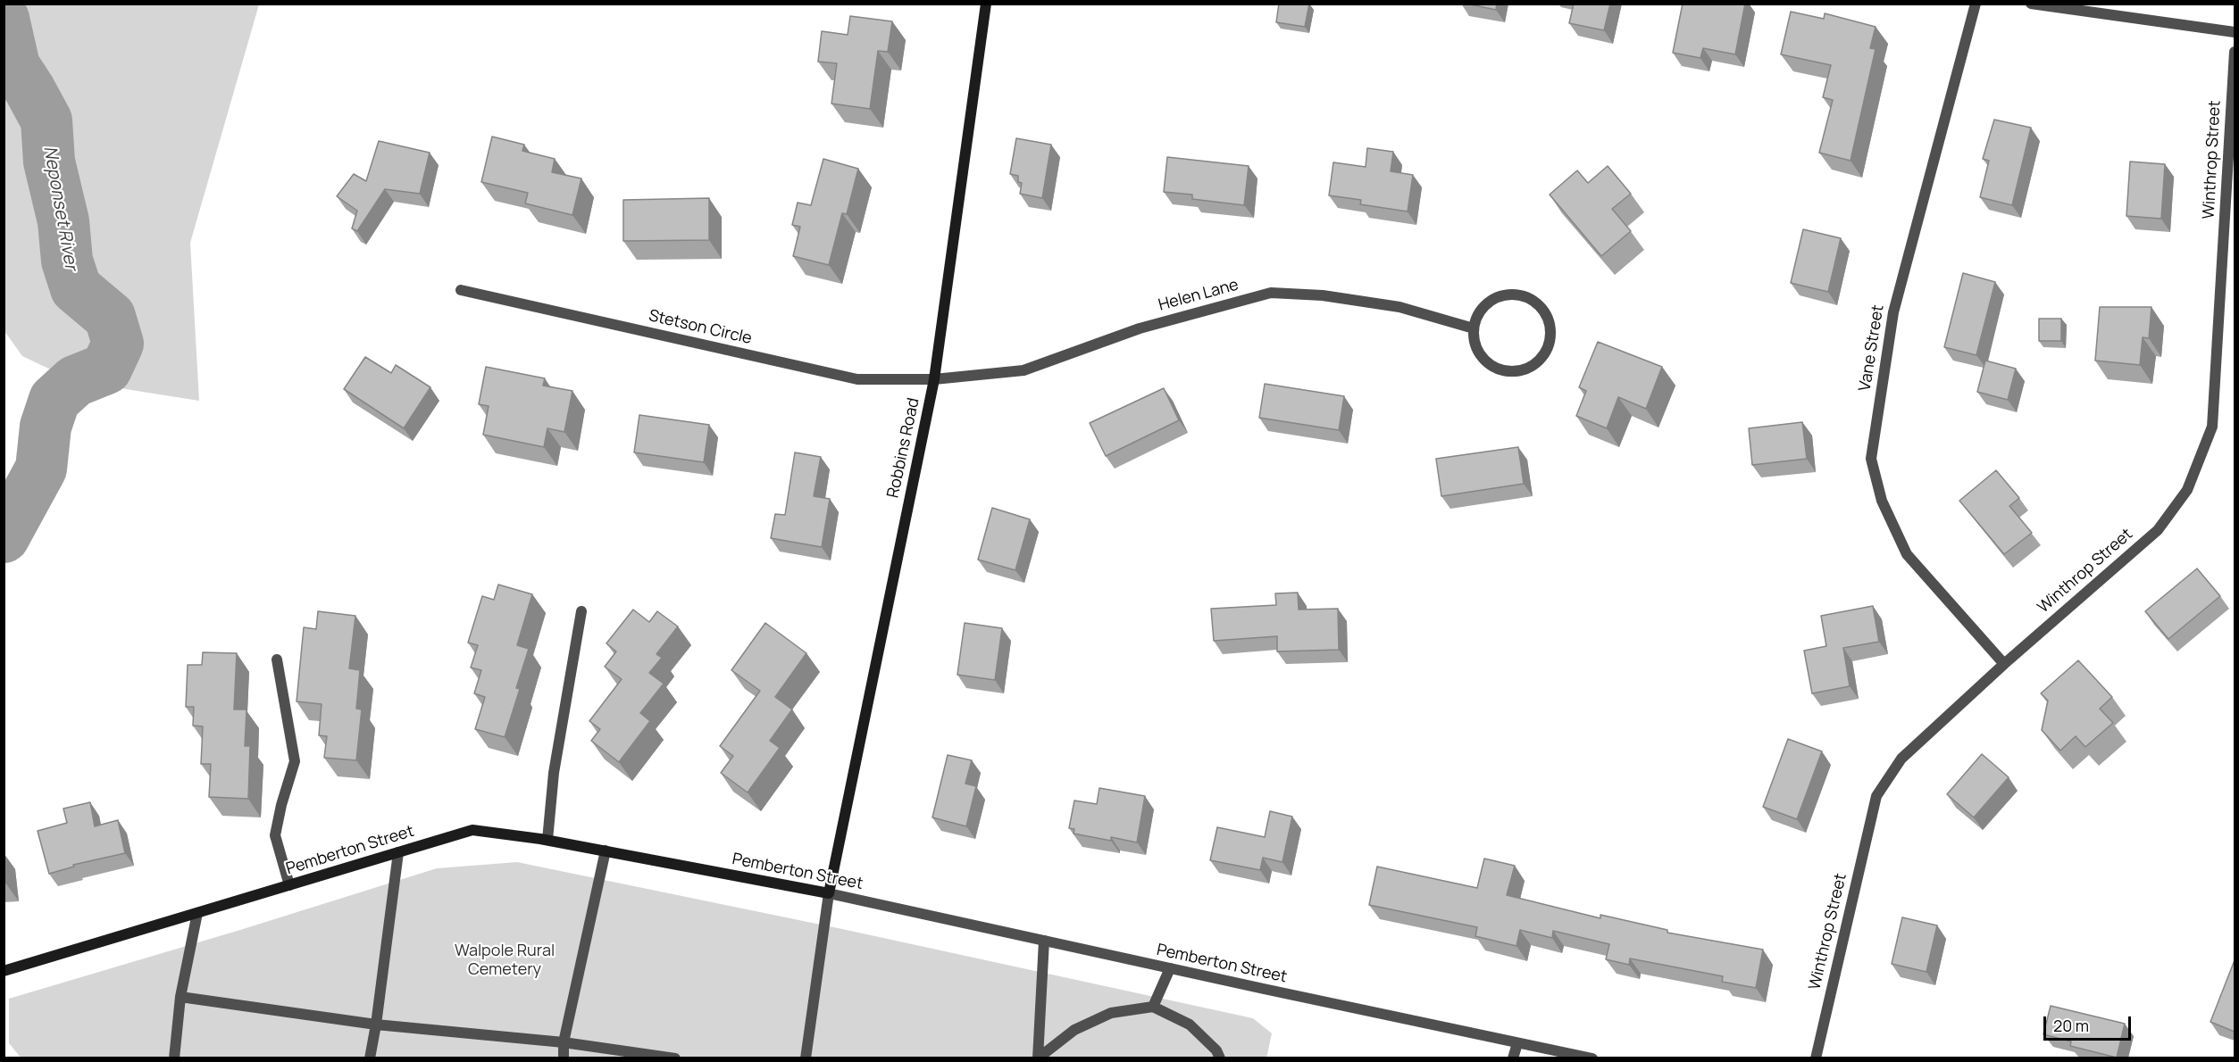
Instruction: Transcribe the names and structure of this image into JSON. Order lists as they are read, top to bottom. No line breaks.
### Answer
{"streets":{"street":["Winthrop Street","Helen Lane","Stetson Circle","Vane Street","Robbins Road","Pemberton Street"]},"crossings":[["Winthrop Street","Vane Street"],["Helen Lane","Stetson Circle"],["Helen Lane","Robbins Road"],["Stetson Circle","Robbins Road"],["Robbins Road","Pemberton Street"]],"water":["Neponset River"],"parks":["Walpole Rural Cemetery"],"scale_bar":"20 m"}
